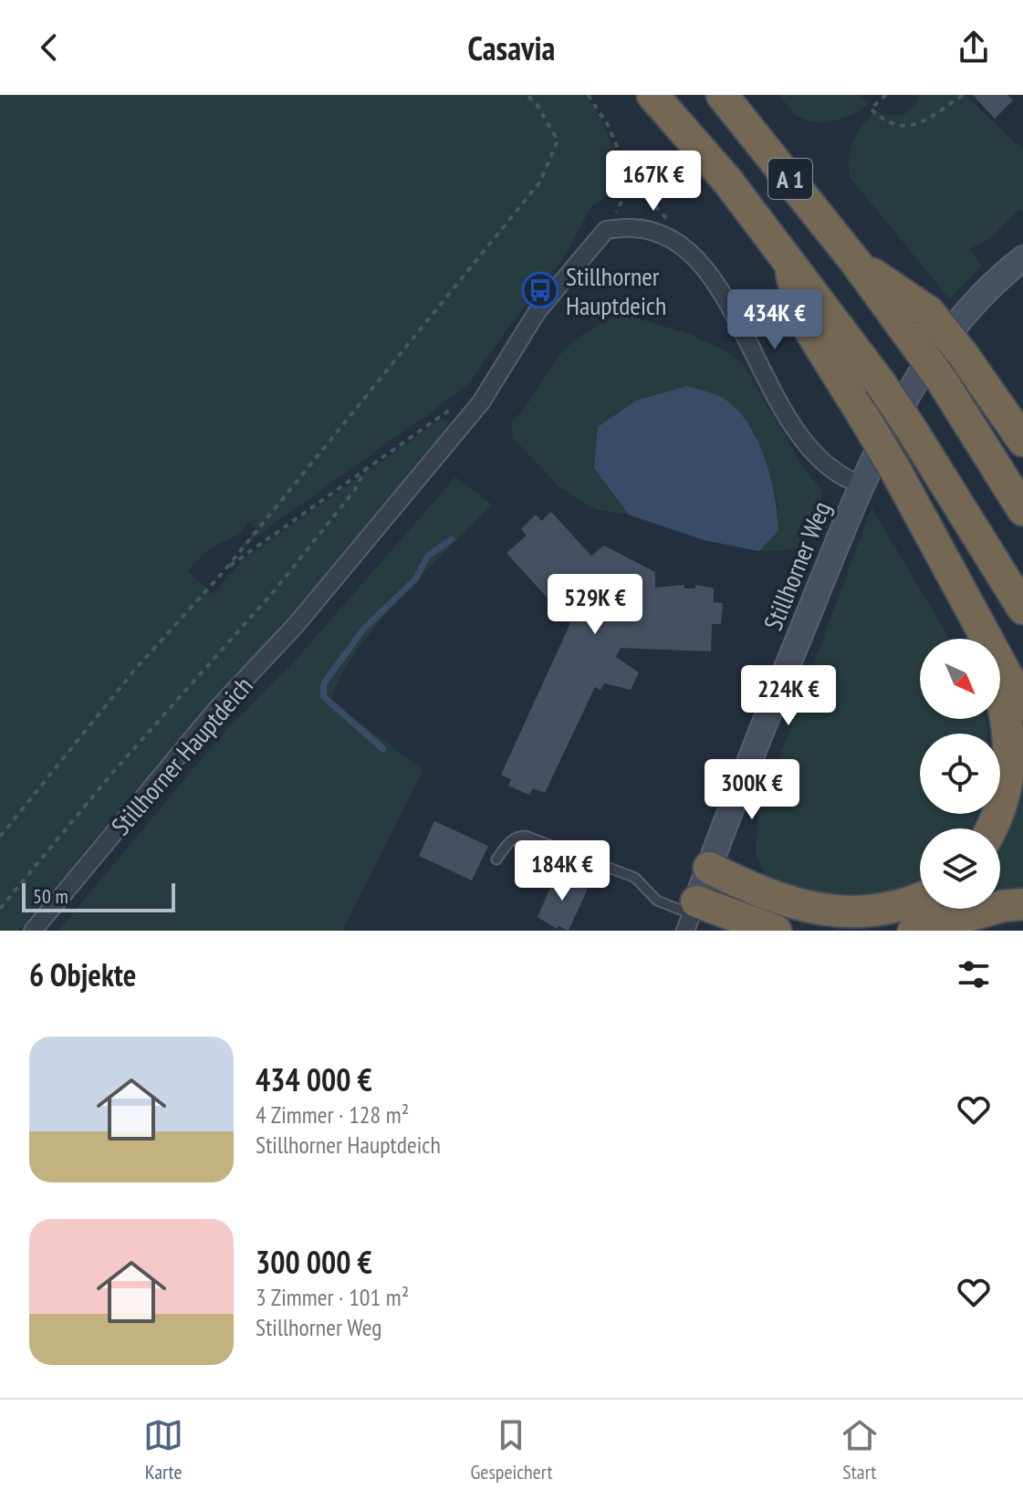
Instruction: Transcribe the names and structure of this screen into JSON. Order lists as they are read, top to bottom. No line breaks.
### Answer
{"streets":{"highway":["A 1"],"main road":["Stillhorner Weg"],"street":["Stillhorner Hauptdeich"]},"places":{"bus stop":["Stillhorner Hauptdeich"]},"scale_bar":"50 m","north":"bottom right","page":{"header":"Casavia","price":["167K €","434K €","529K €","224K €","300K €","184K €"],"scale":"50 m","heading":"6 Objekte","list":[{"name":"434 000 €","note":"4 Zimmer · 128 m² · Stillhorner Hauptdeich"},{"name":"300 000 €","note":"3 Zimmer · 101 m² · Stillhorner Weg"}],"tabs":["Karte","Gespeichert","Start"]}}
